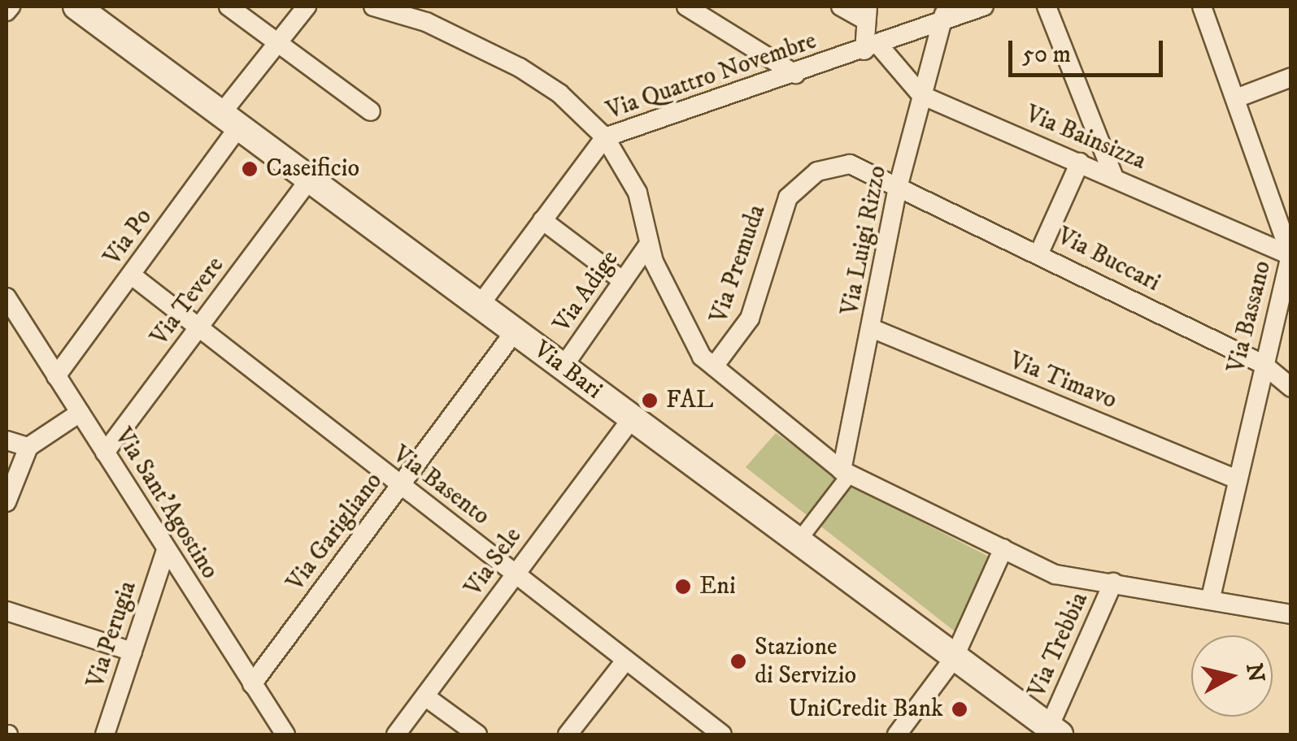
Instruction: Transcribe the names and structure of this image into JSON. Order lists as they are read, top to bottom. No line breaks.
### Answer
{"streets":{"main road":["Via Bari"],"street":["Via Quattro Novembre","Via Bainsizza","Via Po","Via Luigi Rizzo","Via Buccari","Via Premuda","Via Adige","Via Tevere","Via Bassano","Via Timavo","Via Basento","Via Sant'Agostino","Via Garigliano","Via Sele","Via Perugia","Via Trebbia"]},"crossings":[["Via Quattro Novembre","Via Bainsizza"],["Via Quattro Novembre","Via Luigi Rizzo"],["Via Quattro Novembre","Via Bari"],["Via Bainsizza","Via Luigi Rizzo"],["Via Bainsizza","Via Bassano"],["Via Po","Via Bari"],["Via Po","Via Basento"],["Via Po","Via Sant'Agostino"],["Via Luigi Rizzo","Via Buccari"],["Via Luigi Rizzo","Via Premuda"],["Via Luigi Rizzo","Via Timavo"],["Via Buccari","Via Premuda"],["Via Buccari","Via Bassano"],["Via Adige","Via Bari"],["Via Tevere","Via Bari"],["Via Tevere","Via Basento"],["Via Tevere","Via Sant'Agostino"],["Via Bassano","Via Timavo"],["Via Bari","Via Garigliano"],["Via Bari","Via Sele"],["Via Bari","Via Trebbia"],["Via Basento","Via Garigliano"],["Via Basento","Via Sele"],["Via Sant'Agostino","Via Garigliano"],["Via Sant'Agostino","Via Perugia"]],"places":["Caseificio","FAL","Eni","Stazione di Servizio","UniCredit Bank"],"scale_bar":"50 m","north":"right"}
